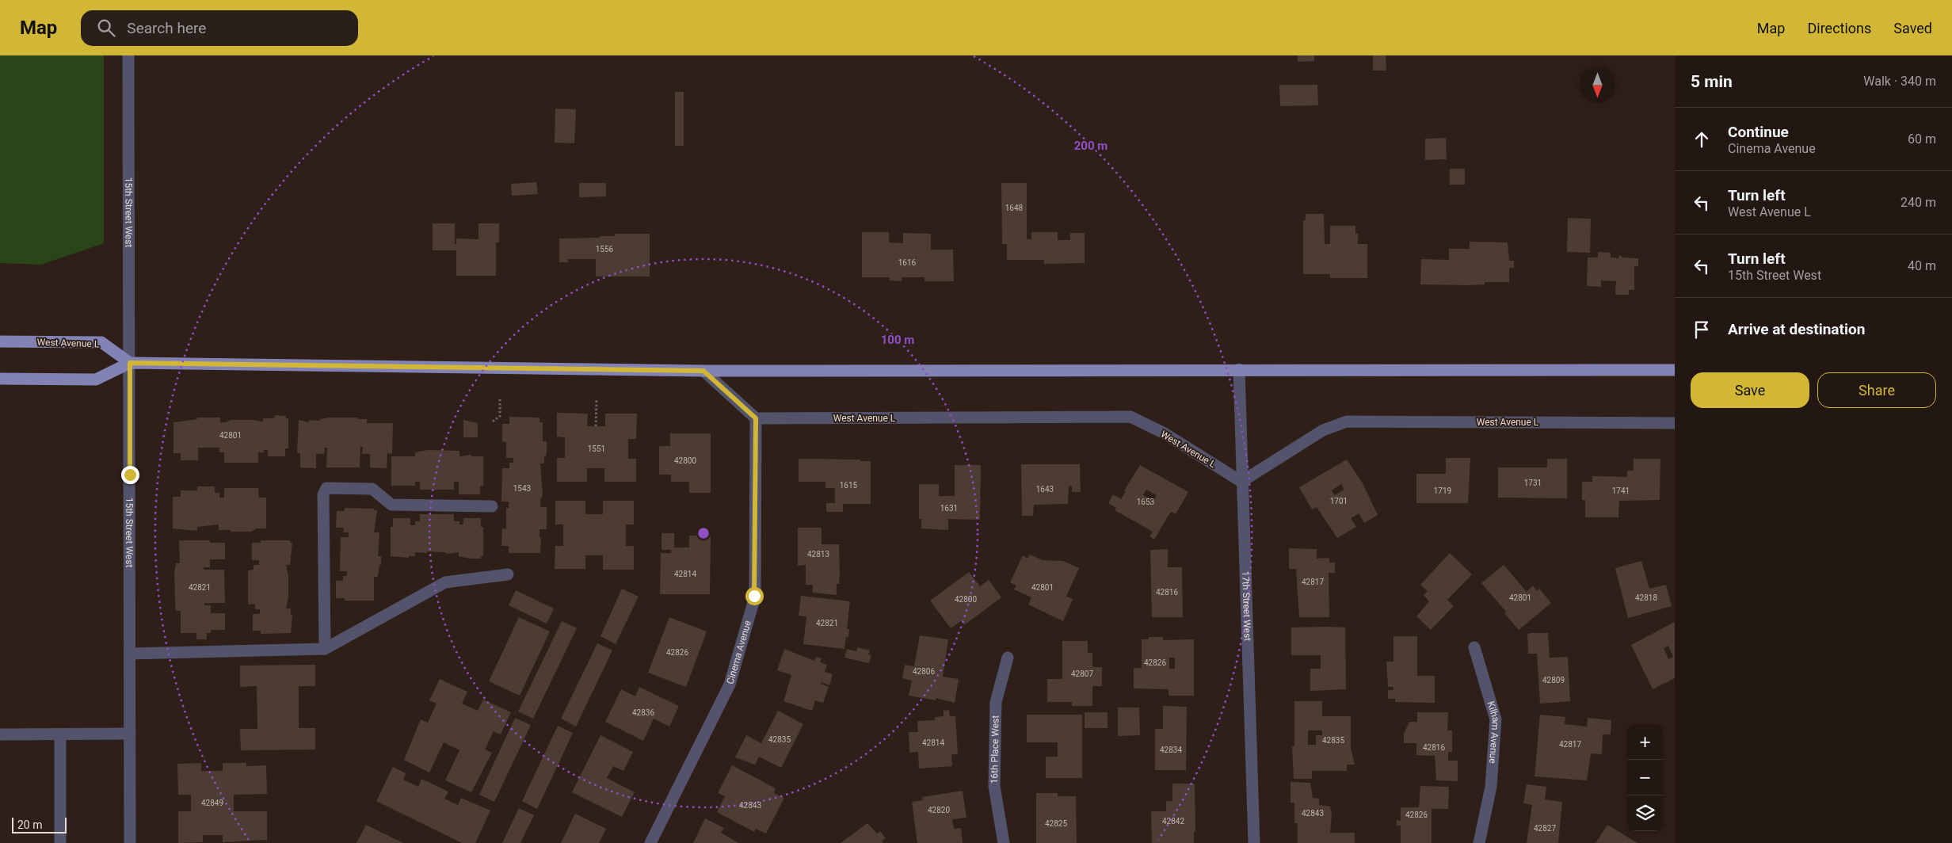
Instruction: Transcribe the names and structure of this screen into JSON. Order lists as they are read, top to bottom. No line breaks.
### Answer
{"streets":{"main road":["West Avenue L"],"street":["15th Street West","17th Street West","Cinema Avenue","Kilham Avenue","16th Place West"]},"crossings":[["15th Street West","West Avenue L"],["West Avenue L","17th Street West"],["West Avenue L","Cinema Avenue"]],"house_numbers":["1648","1556","1616","42801","1551","42800","1731","1615","1543","1643","1719","1741","1701","1653","1631","42813","42814","42817","42821","42801","42816","42801","42818","42800","42821","42826","42826","42806","42807","42809","42836","42835","42835","42814","42817","42816","42834","42849","42843","42820","42843","42826","42842","42825","42827"],"scale_bar":"20 m","north":"bottom","page":{"header":"Map","search":"Search here","nav":["Map","Directions","Saved"],"heading":["5 min","Walk · 340 m"],"list":[["Continue","Cinema Avenue","60 m"],["Turn left","West Avenue L","240 m"],["Turn left","15th Street West","40 m"],"Arrive at destination"],"buttons":["Save","Share"],"map_buttons":["+","−"],"scale":"20 m"},"rings":["200 m","100 m"]}
